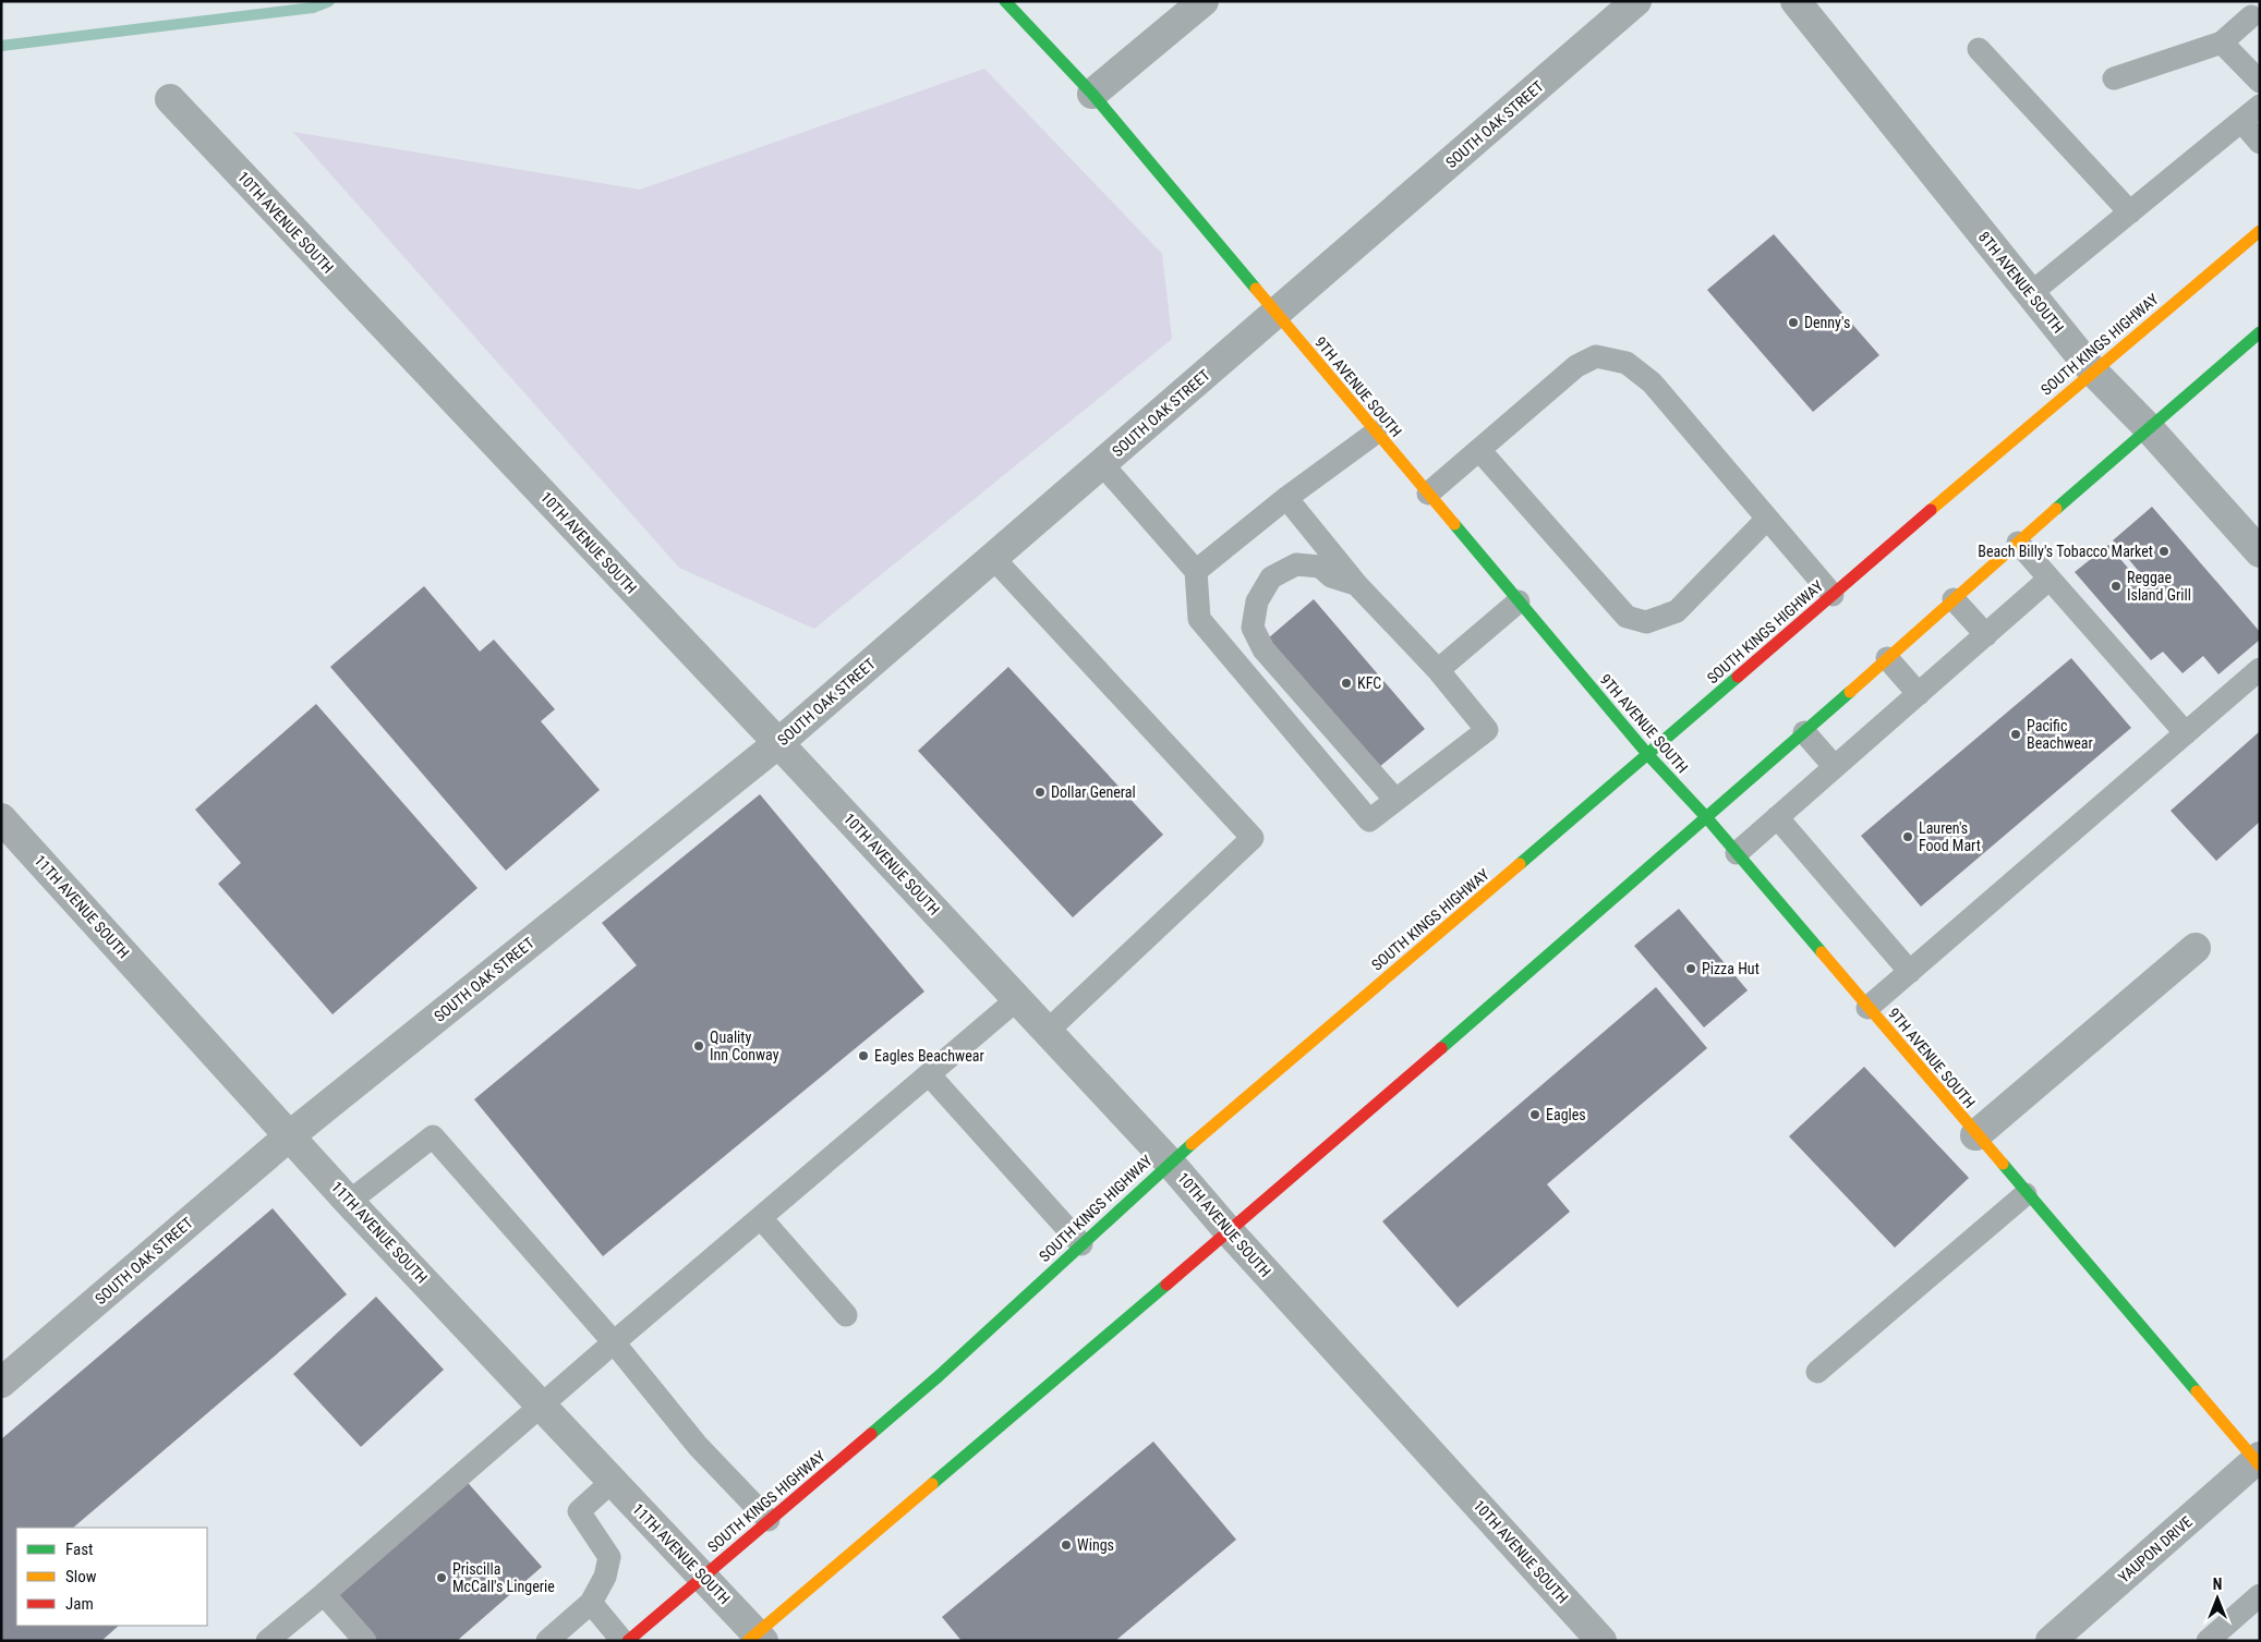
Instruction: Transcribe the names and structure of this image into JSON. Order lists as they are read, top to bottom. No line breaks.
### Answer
{"streets":{"main road":["SOUTH KINGS HIGHWAY","9TH AVENUE SOUTH"],"street":["SOUTH OAK STREET","10TH AVENUE SOUTH","8TH AVENUE SOUTH","11TH AVENUE SOUTH","YAUPON DRIVE"]},"crossings":[["SOUTH OAK STREET","10TH AVENUE SOUTH"],["SOUTH OAK STREET","9TH AVENUE SOUTH"],["SOUTH OAK STREET","11TH AVENUE SOUTH"],["10TH AVENUE SOUTH","SOUTH KINGS HIGHWAY"],["8TH AVENUE SOUTH","SOUTH KINGS HIGHWAY"],["SOUTH KINGS HIGHWAY","9TH AVENUE SOUTH"],["SOUTH KINGS HIGHWAY","11TH AVENUE SOUTH"],["9TH AVENUE SOUTH","YAUPON DRIVE"]],"places":["Denny's","Beach Billy's Tobacco Market","Reggae Island Grill","KFC","Pacific Beachwear","Dollar General","Lauren's Food Mart","Pizza Hut","Quality Inn Conway","Eagles Beachwear","Eagles","Wings","Priscilla McCall's Lingerie"],"legend":["Fast","Slow","Jam"],"north":"top"}
